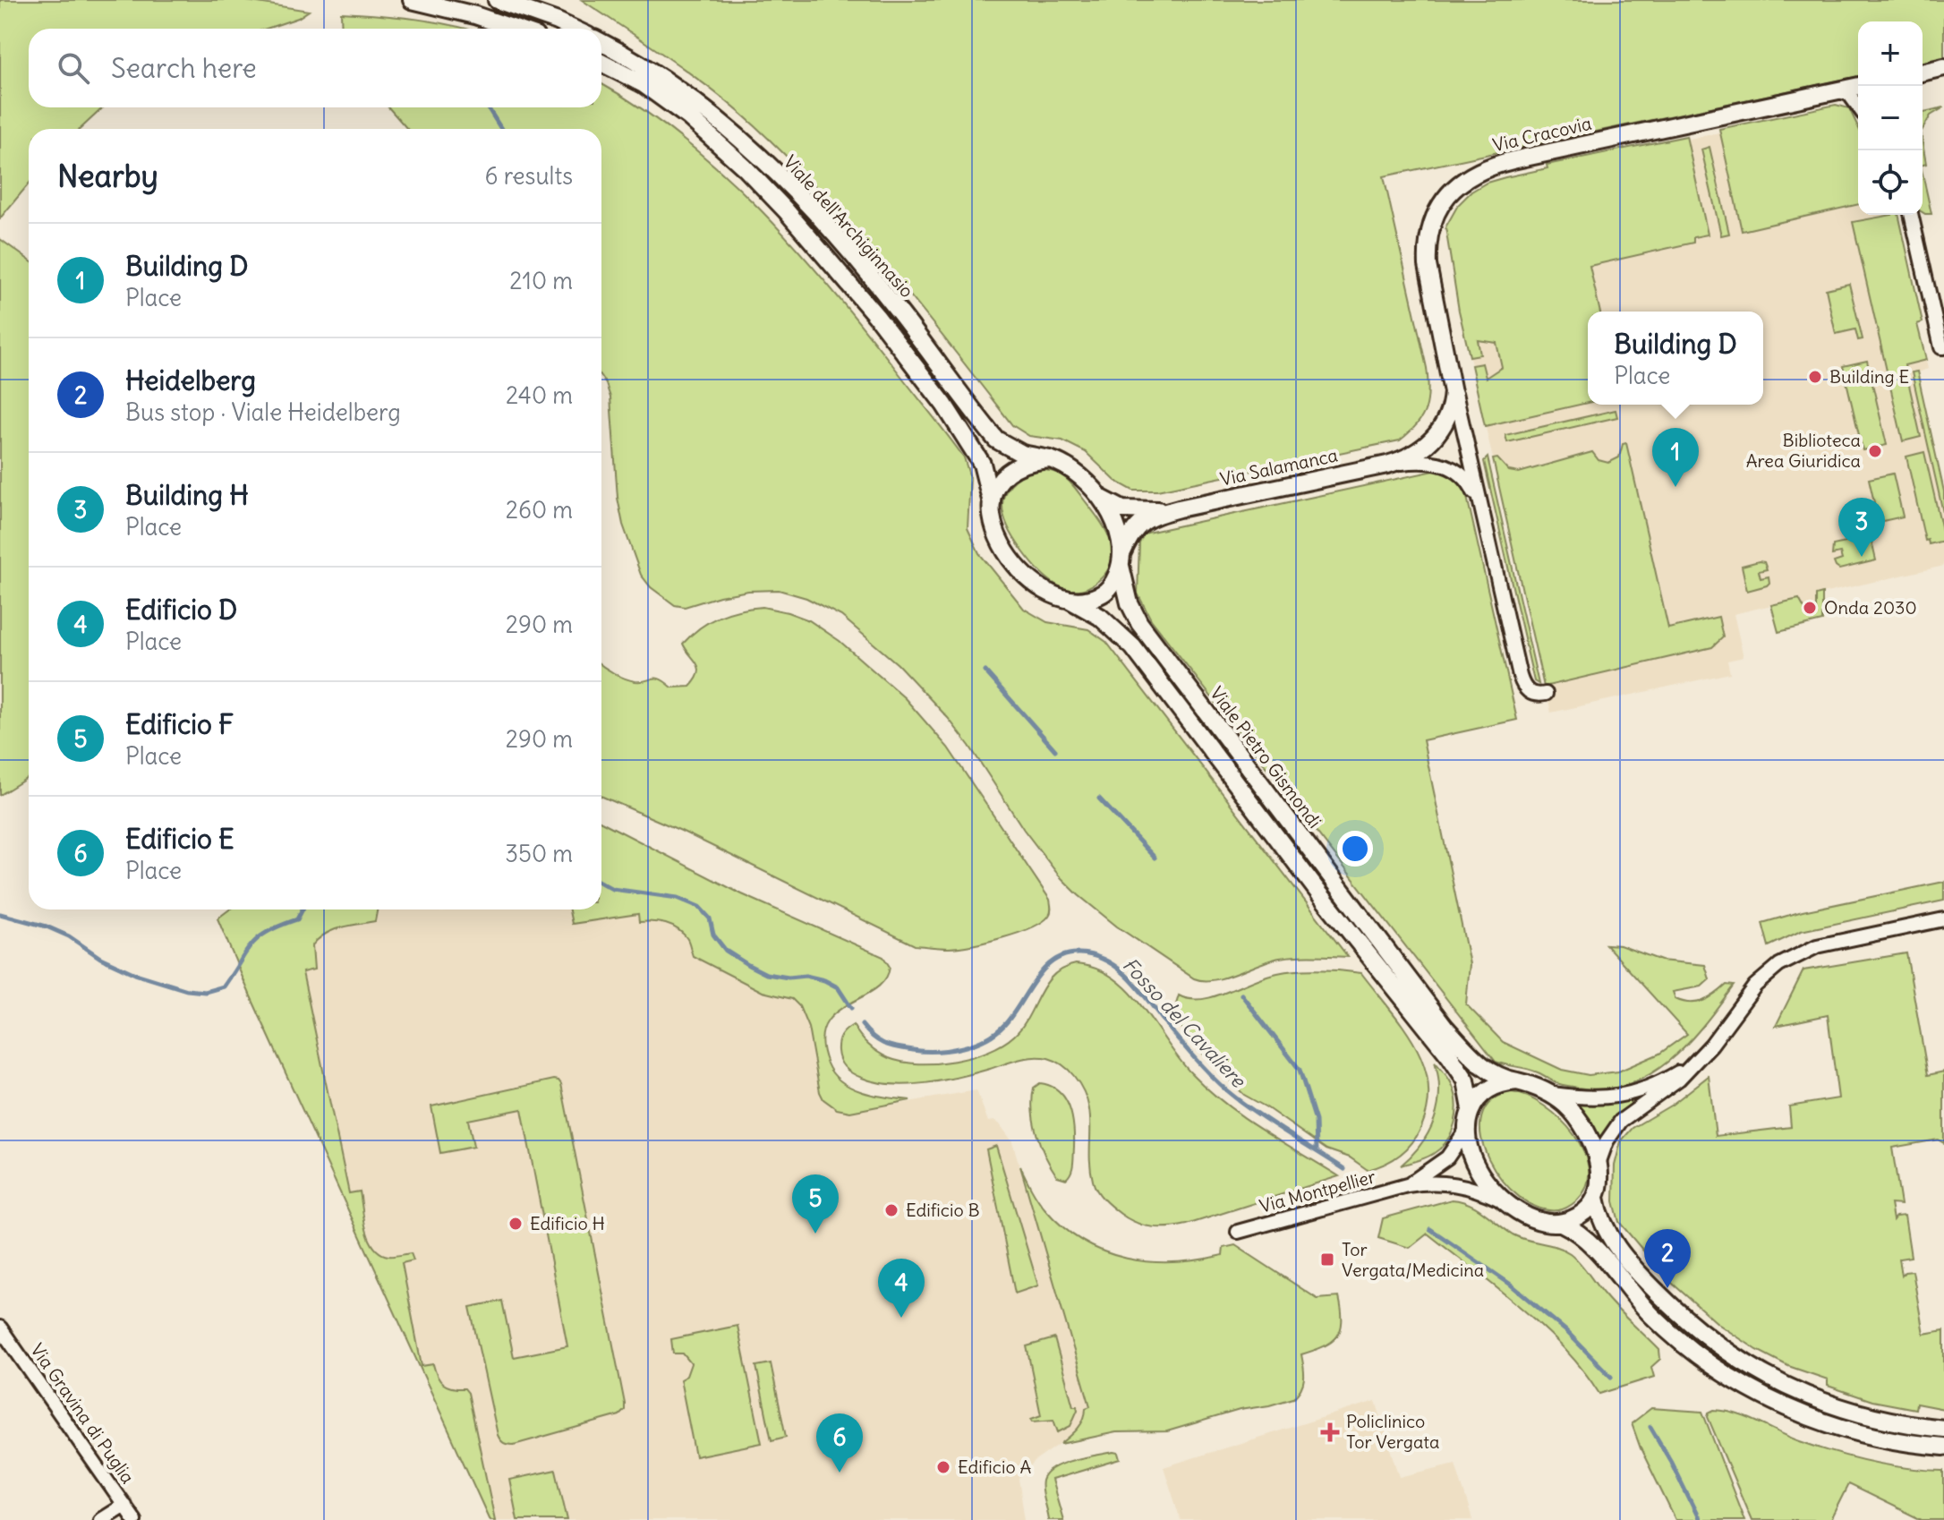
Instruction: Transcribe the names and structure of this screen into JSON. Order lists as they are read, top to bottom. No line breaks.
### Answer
{"streets":{"street":["Via Cracovia","Viale dell'Archiginnasio","Via Salamanca","Viale Pietro Gismondi","Via Montpellier","Via Gravina di Puglia"]},"crossings":[["Via Cracovia","Via Salamanca"],["Viale dell'Archiginnasio","Viale Pietro Gismondi"],["Viale Pietro Gismondi","Via Montpellier"]],"water":["Fosso del Cavaliere"],"places":{"other":["Building E","Biblioteca Area Giuridica","Onda 2030","Edificio B","Edificio H","Edificio A"],"transit":["Tor Vergata/Medicina"],"health":["Policlinico Tor Vergata"]},"page":{"map_buttons":["+","−"],"search":"Search here","heading":["Nearby","6 results"],"list":[{"mark":"1","name":"Building D","note":"Place","value":"210 m"},{"mark":"2","name":"Heidelberg","note":"Bus stop · Viale Heidelberg","value":"240 m"},{"mark":"3","name":"Building H","note":"Place","value":"260 m"},{"mark":"4","name":"Edificio D","note":"Place","value":"290 m"},{"mark":"5","name":"Edificio F","note":"Place","value":"290 m"},{"mark":"6","name":"Edificio E","note":"Place","value":"350 m"}],"popup":["Building D","Place"],"pins":["1","3","5","2","4","6"]}}
